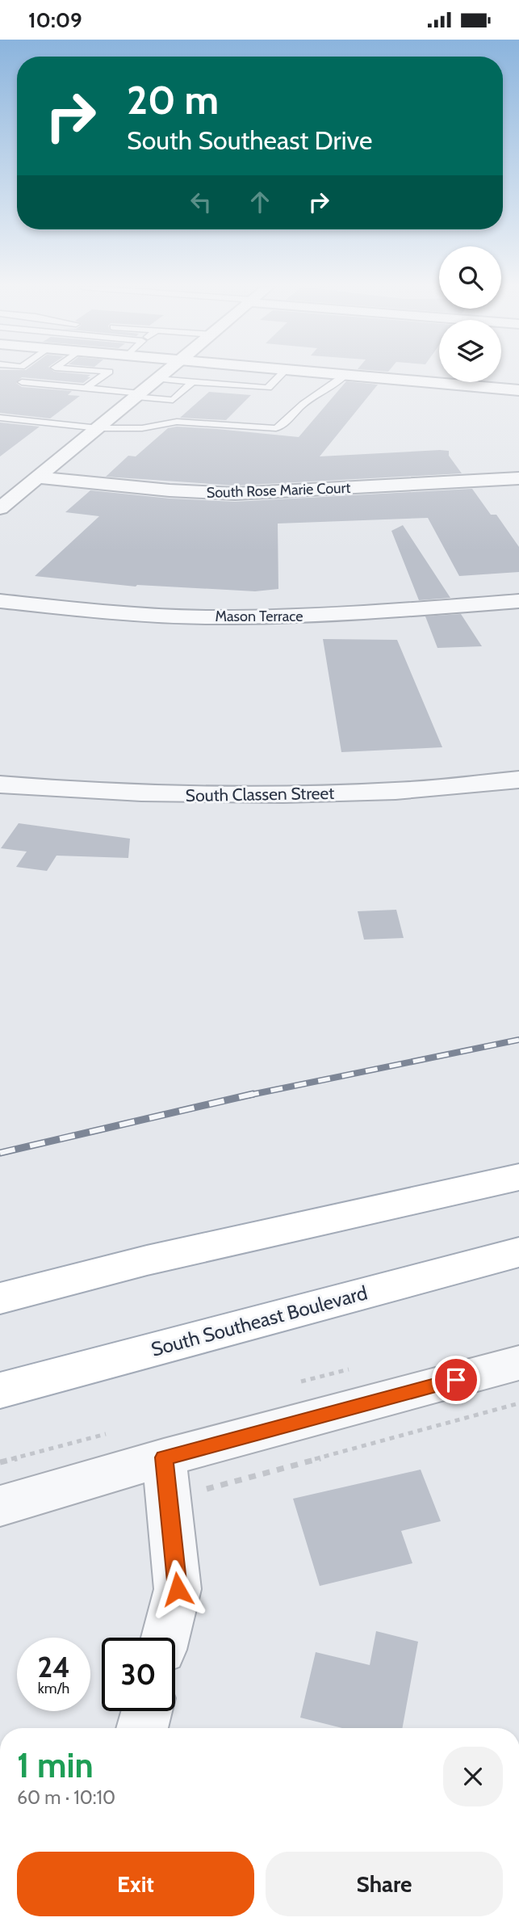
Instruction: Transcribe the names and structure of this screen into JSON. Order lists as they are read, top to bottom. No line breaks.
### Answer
{"streets":{"main road":["South Southeast Boulevard"],"street":["South Rose Marie Court","Mason Terrace","South Classen Street"]},"page":{"status":"10:09","turn":["20 m","South Southeast Drive"],"speed":"24 km/h","limit":"30","heading":["1 min","60 m · 10:10"],"buttons":["Exit","Share"]}}
